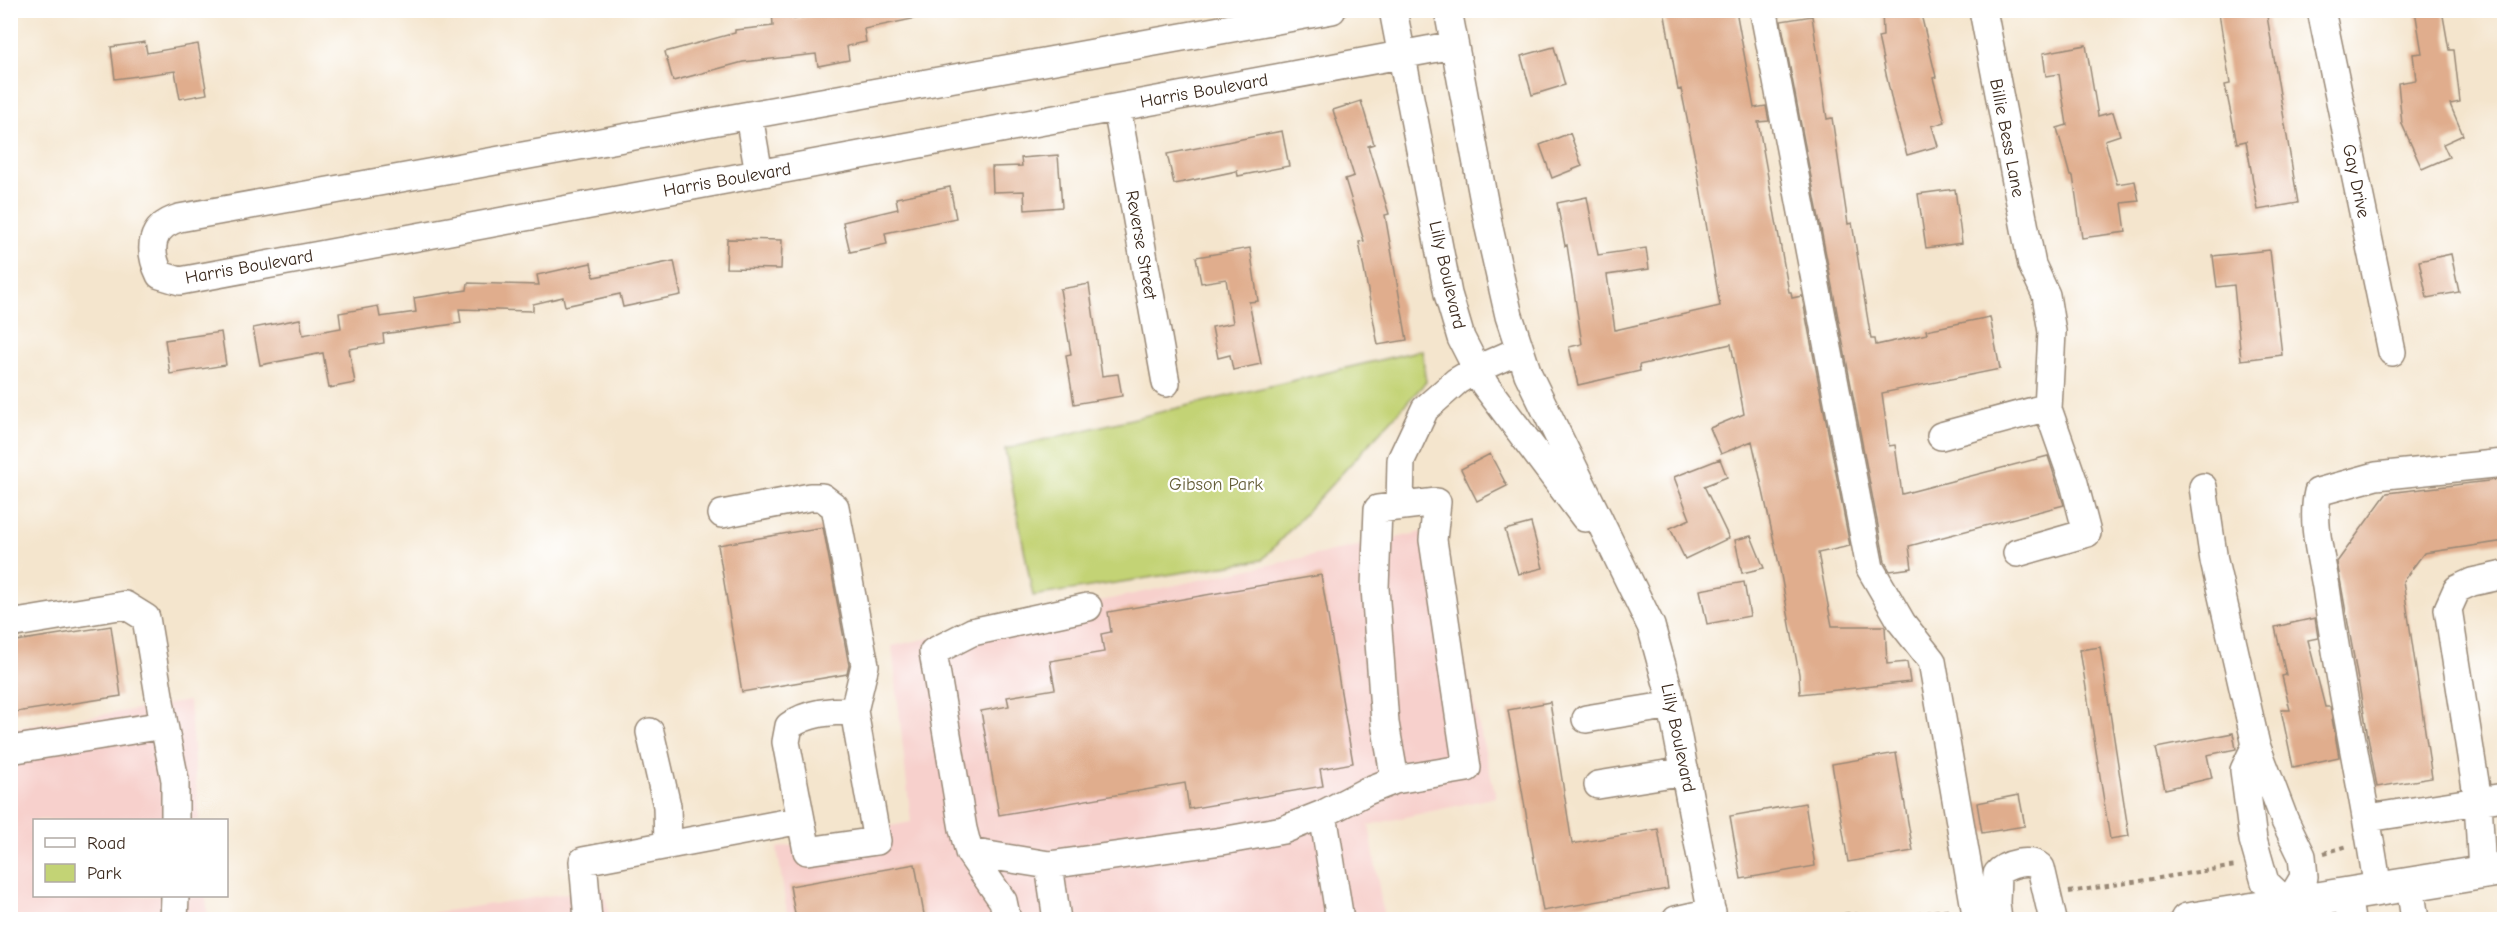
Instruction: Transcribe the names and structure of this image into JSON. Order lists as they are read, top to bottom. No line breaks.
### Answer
{"streets":{"street":["Harris Boulevard","Billie Bess Lane","Gay Drive","Reverse Street","Lilly Boulevard"]},"crossings":[["Harris Boulevard","Reverse Street"],["Harris Boulevard","Lilly Boulevard"]],"parks":["Gibson Park"],"legend":["Road","Park"]}
